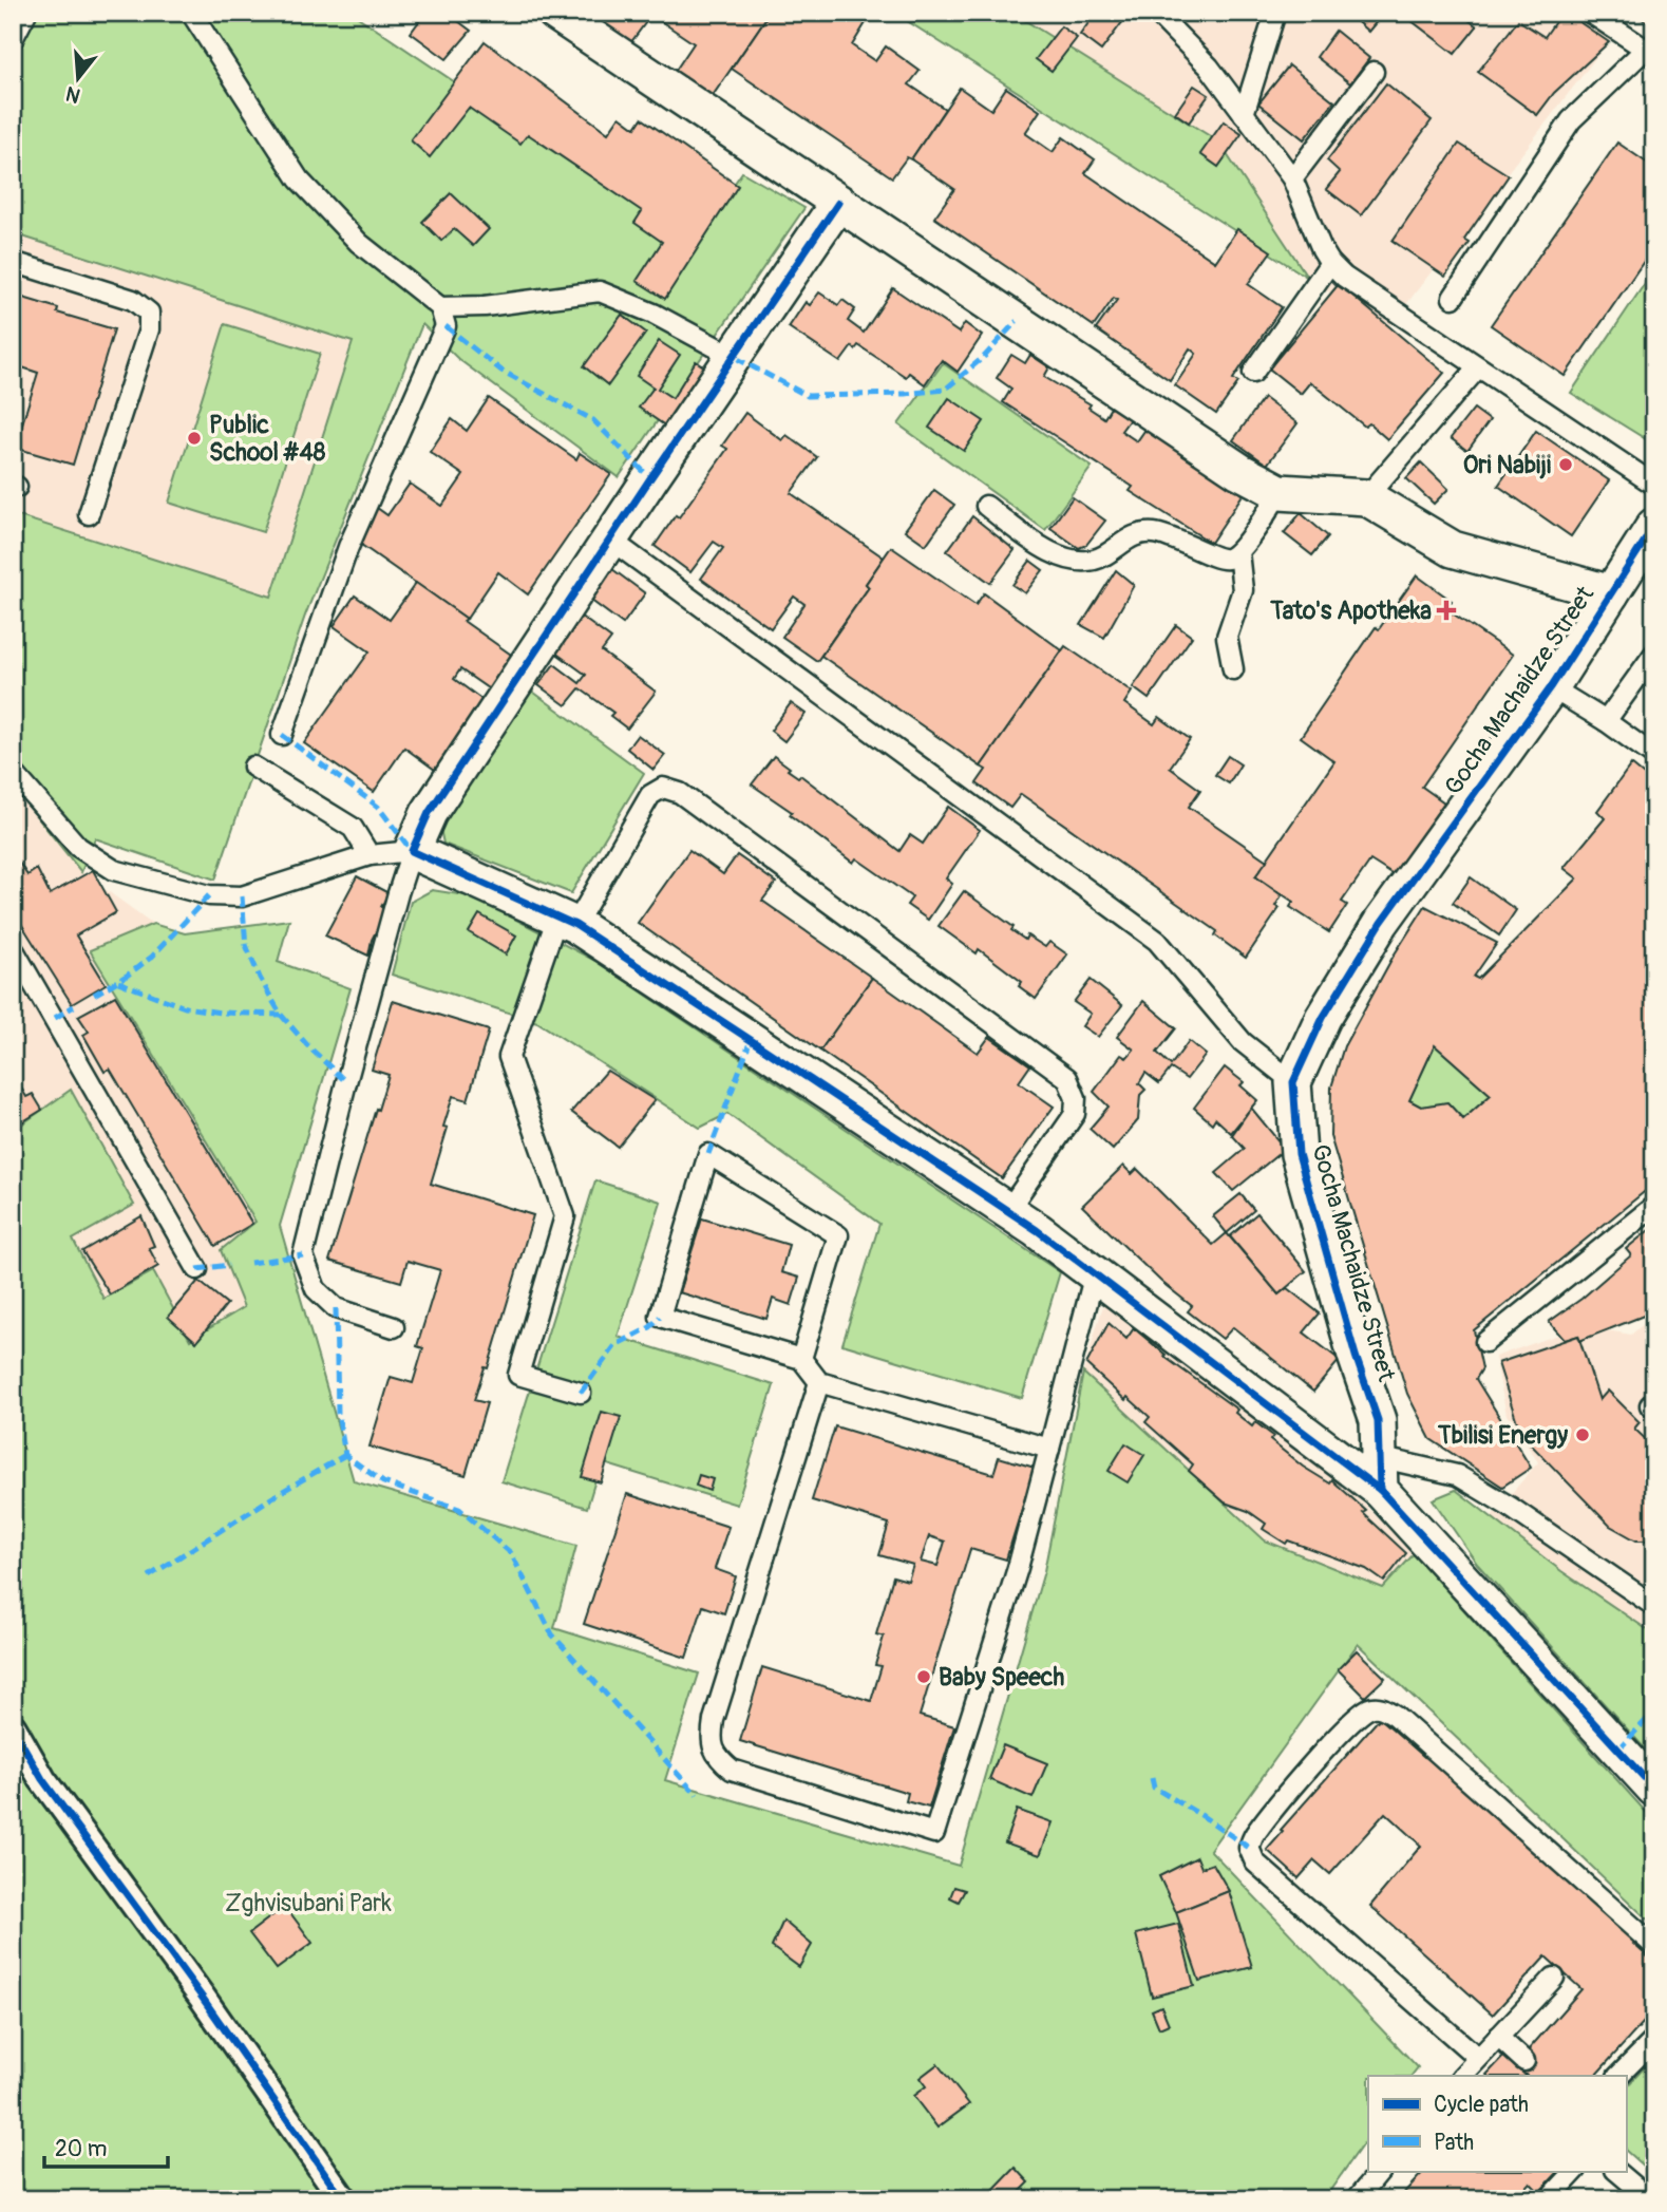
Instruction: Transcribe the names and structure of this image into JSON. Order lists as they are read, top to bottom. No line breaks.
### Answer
{"streets":{"street":["Gocha Machaidze Street"]},"parks":["Zghvisubani Park"],"places":{"other":["Public School #48","Ori Nabiji","Tbilisi Energy","Baby Speech"],"health":["Tato's Apotheka"]},"legend":["Cycle path","Path"],"scale_bar":"20 m","north":"bottom"}
